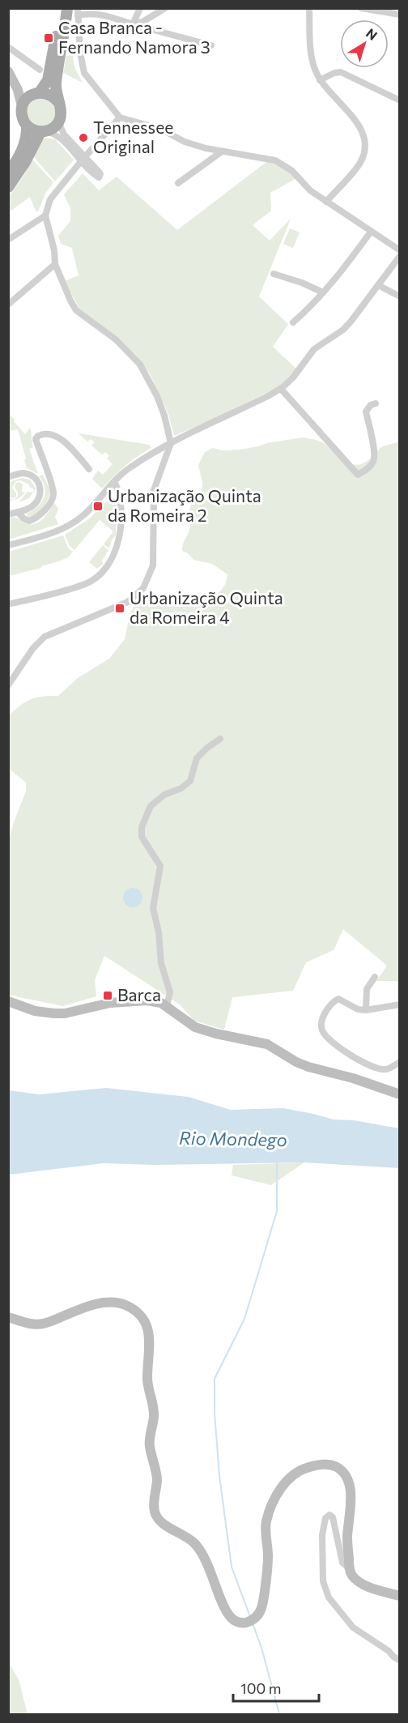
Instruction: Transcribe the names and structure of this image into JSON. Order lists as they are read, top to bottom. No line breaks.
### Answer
{"water":["Rio Mondego"],"places":{"transit":["Casa Branca - Fernando Namora 3","Urbanização Quinta da Romeira 2","Urbanização Quinta da Romeira 4","Barca"],"other":["Tennessee Original"]},"scale_bar":"100 m","north":"top right"}
